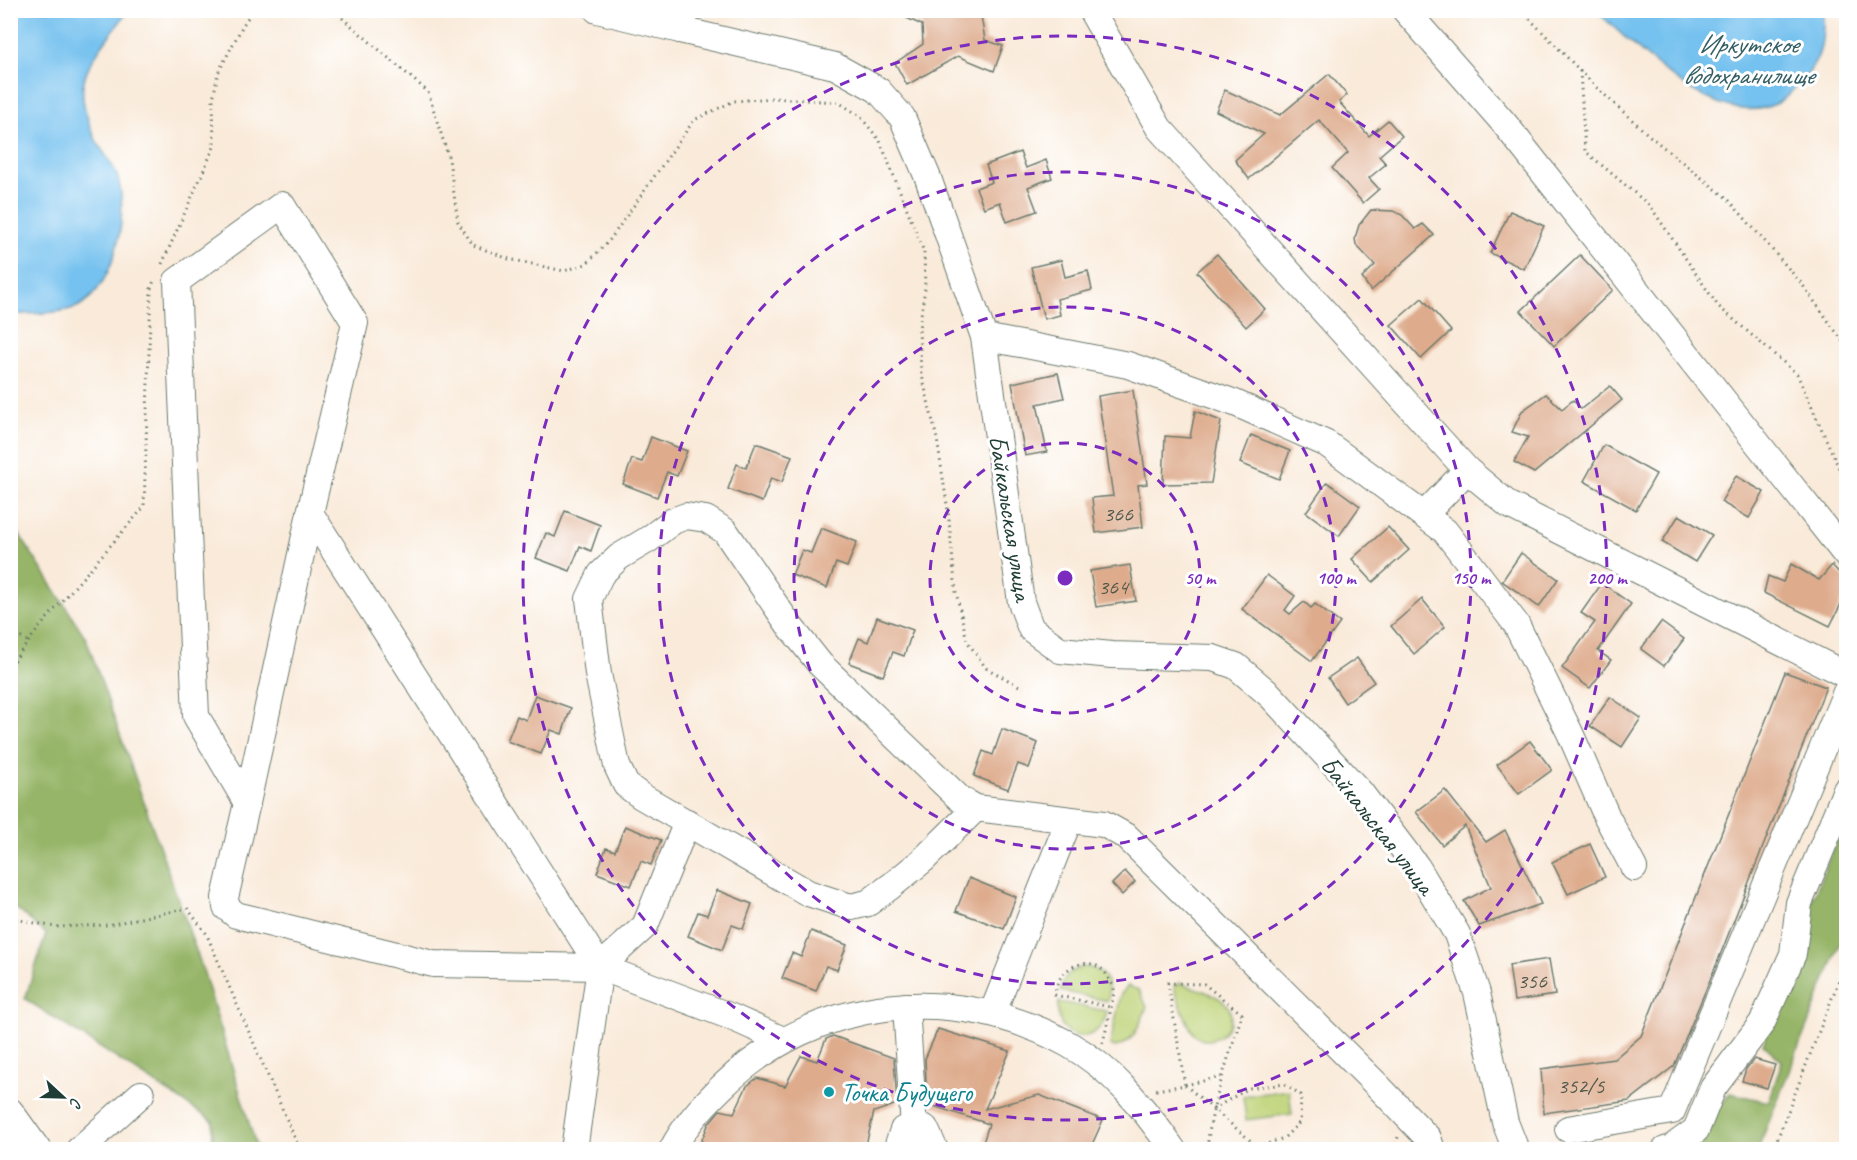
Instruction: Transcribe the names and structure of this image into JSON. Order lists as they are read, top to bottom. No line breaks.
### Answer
{"streets":{"street":["Байкальская улица"]},"water":["Иркутское водохранилище"],"places":["Точка Будущего"],"house_numbers":["366","364","356","352/5"],"north":"right","rings":["50 m","100 m","150 m","200 m"]}
